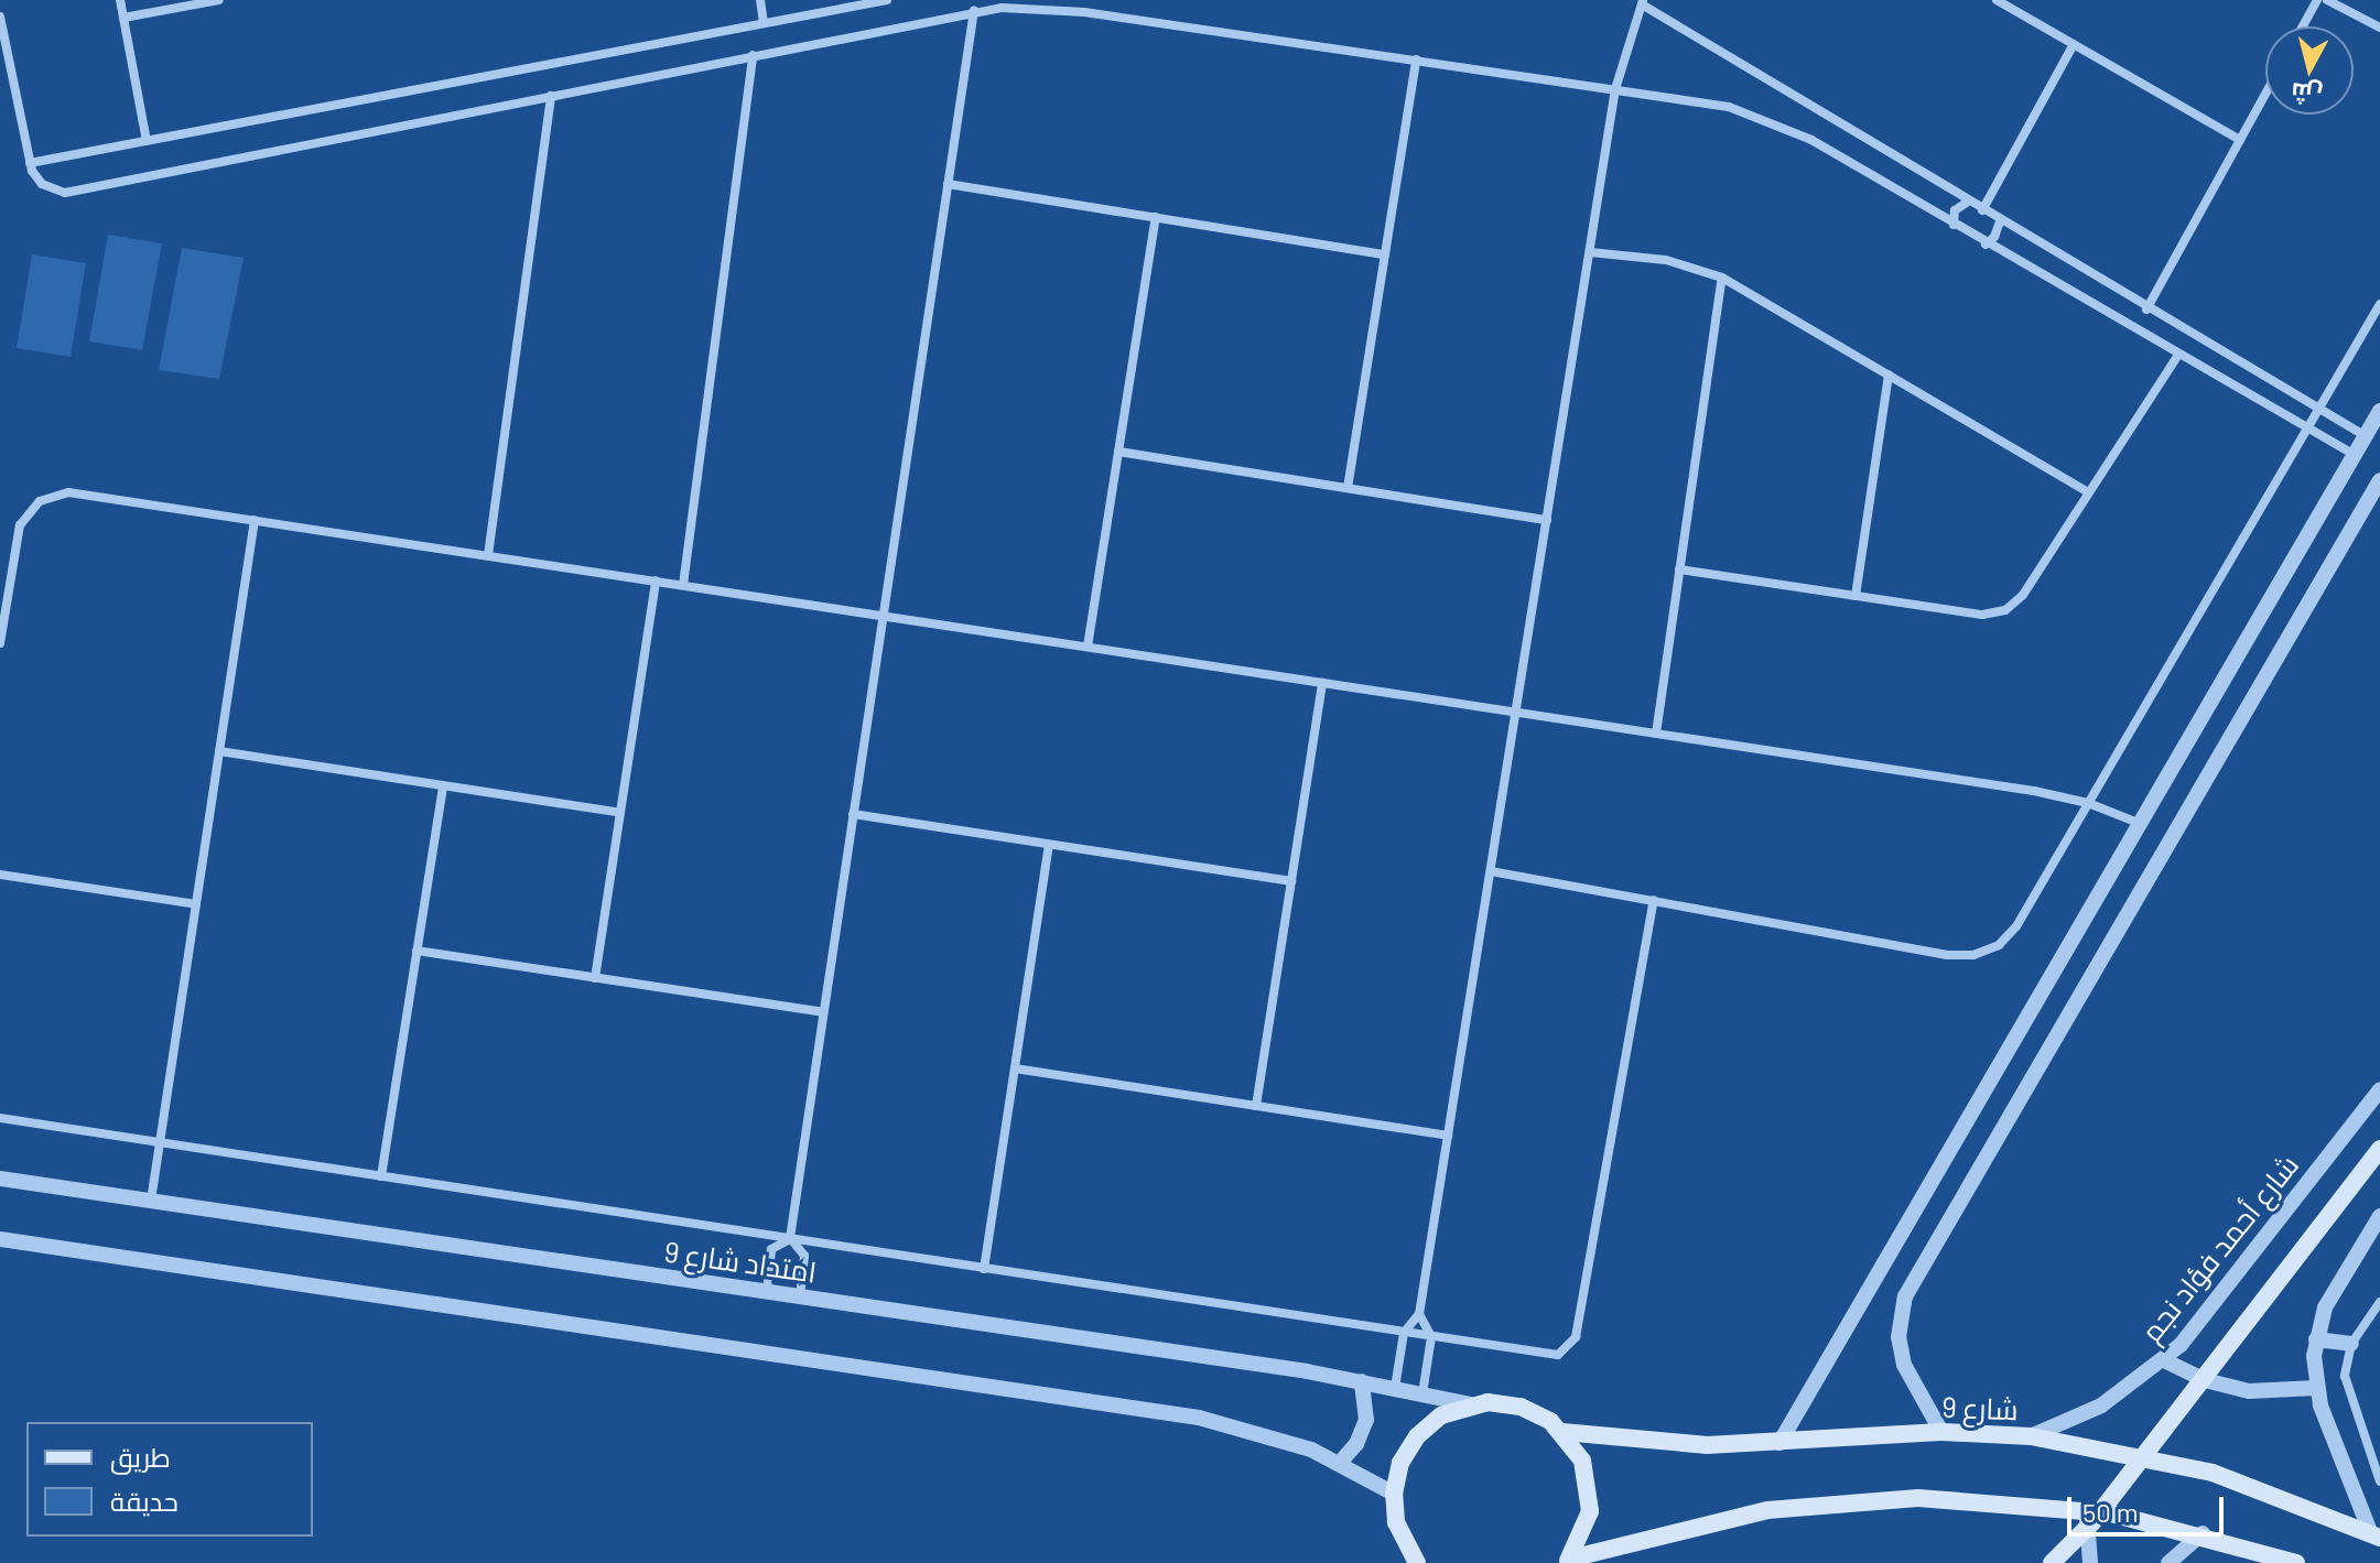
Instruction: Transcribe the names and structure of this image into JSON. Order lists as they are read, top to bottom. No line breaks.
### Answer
{"streets":{"main road":["شارع 9"],"street":["شارع أحمد فؤاد نجم","امتداد شارع 9"]},"crossings":[["شارع أحمد فؤاد نجم","شارع 9"]],"legend":["طريق","حديقة"],"scale_bar":"50 m","north":"bottom"}
